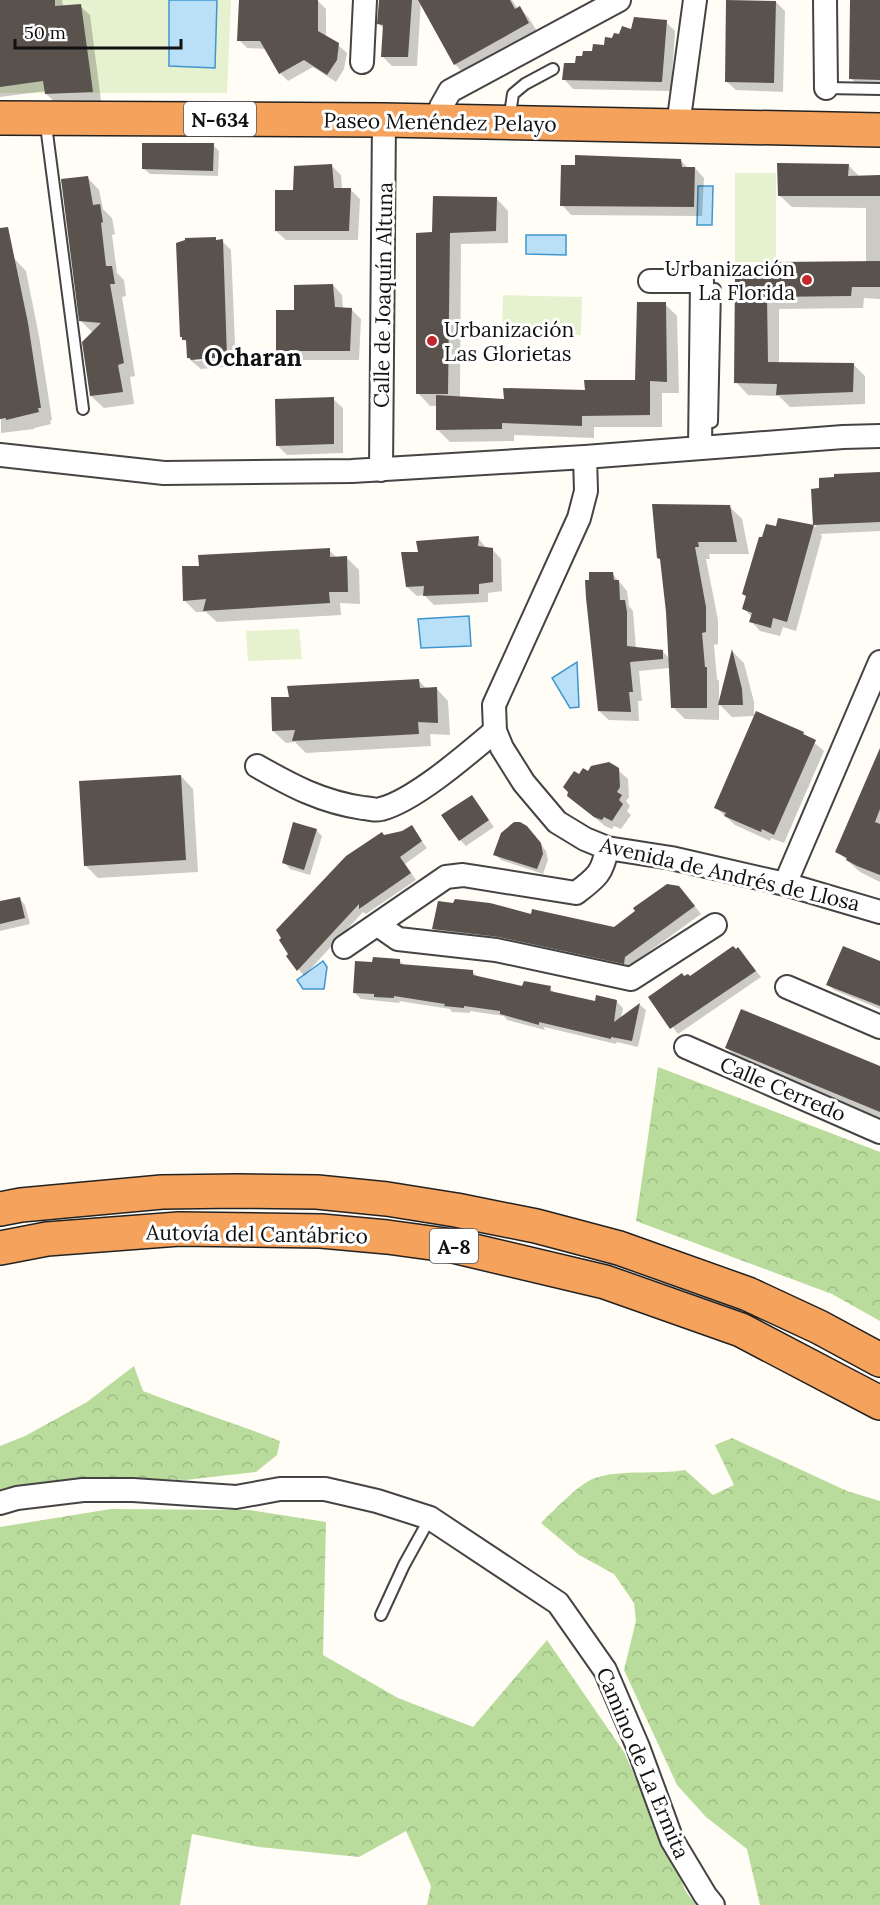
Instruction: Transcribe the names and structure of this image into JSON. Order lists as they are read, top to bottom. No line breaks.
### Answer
{"streets":{"highway":["N-634","Paseo Menéndez Pelayo","Autovía del Cantábrico","A-8"],"street":["Calle de Joaquín Altuna","Avenida de Andrés de Llosa","Calle Cerredo","Camino de La Ermita"]},"crossings":[["Paseo Menéndez Pelayo","Calle de Joaquín Altuna"]],"districts":["Ocharan"],"places":["Urbanización La Florida","Urbanización Las Glorietas"],"scale_bar":"50 m"}
